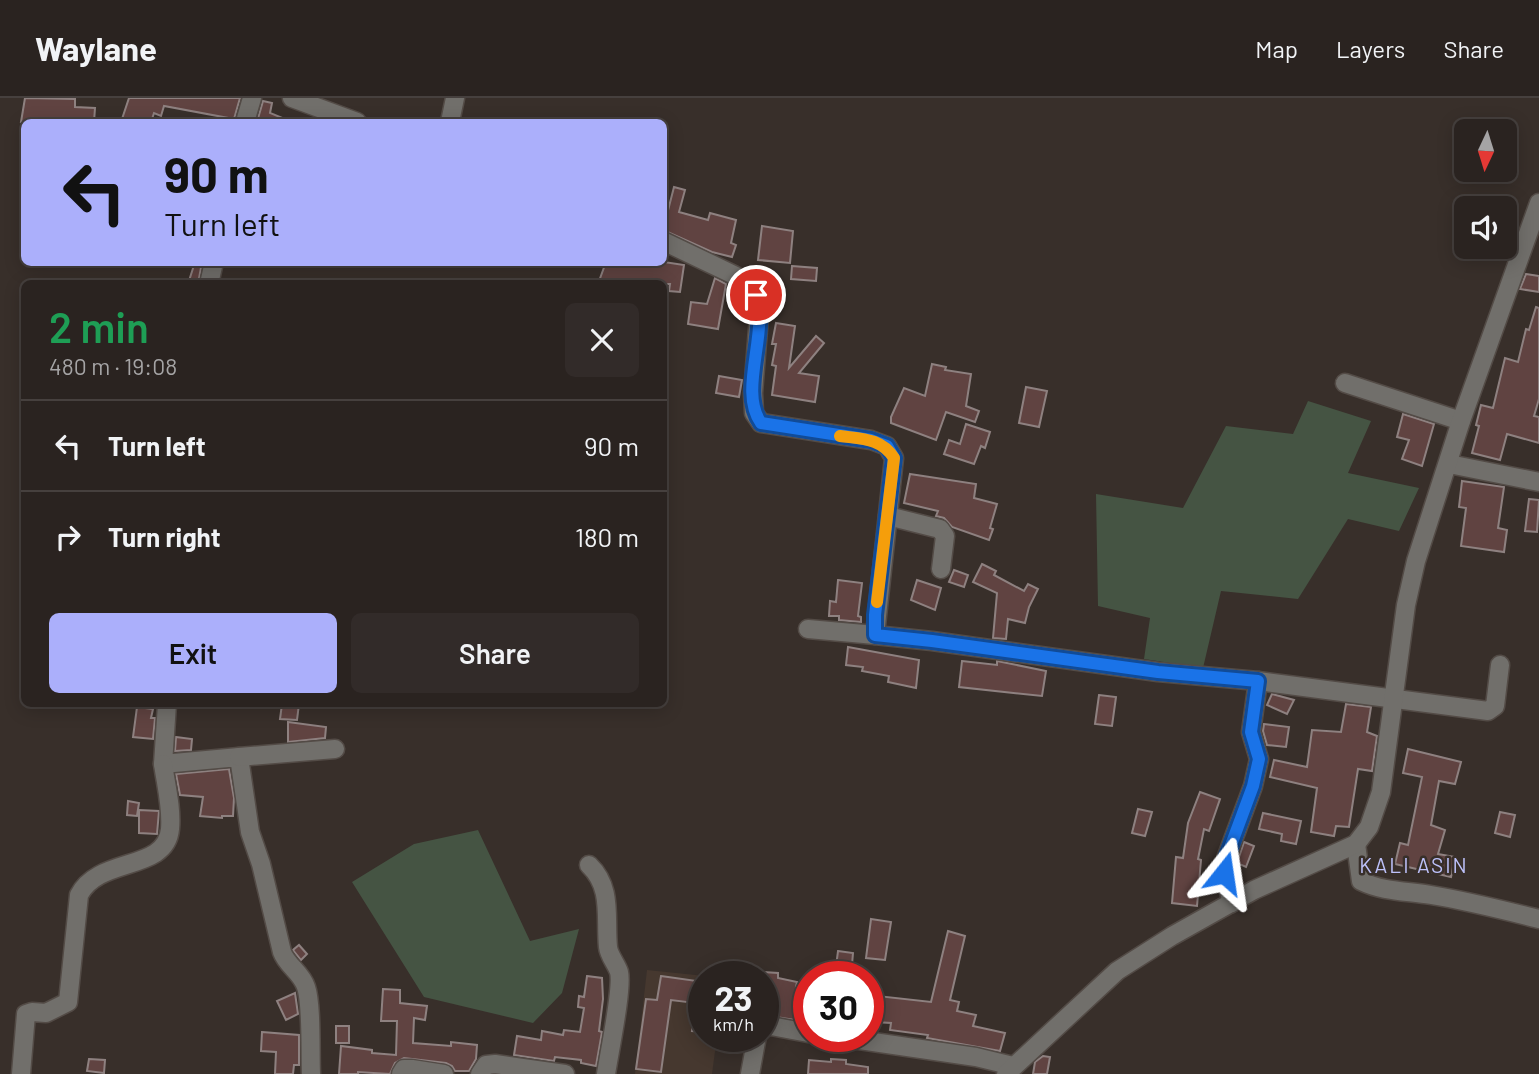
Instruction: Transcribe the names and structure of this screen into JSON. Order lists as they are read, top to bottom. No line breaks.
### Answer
{"districts":["KALI ASIN"],"north":"bottom","page":{"header":"Waylane","nav":["Map","Layers","Share"],"turn":["90 m","Turn left"],"heading":["2 min","480 m · 19:08"],"list":[{"name":"Turn left","value":"90 m"},{"name":"Turn right","value":"180 m"}],"buttons":["Exit","Share"],"speed":"23 km/h","limit":"30"}}
